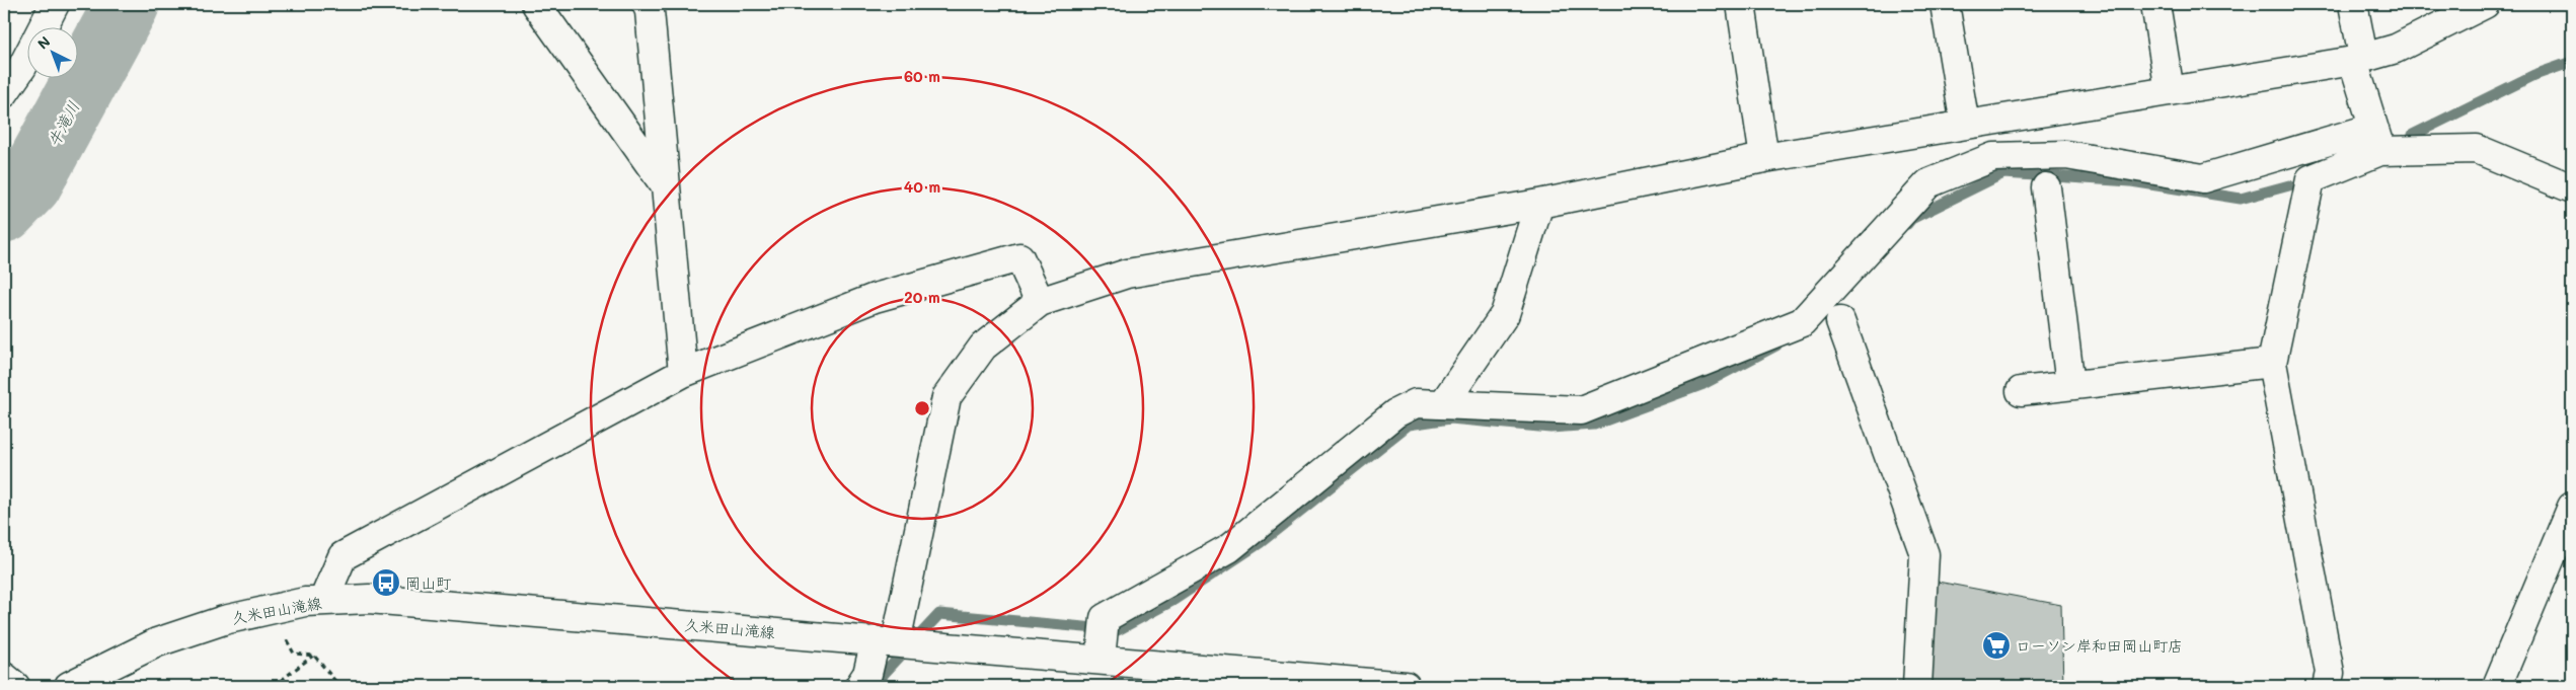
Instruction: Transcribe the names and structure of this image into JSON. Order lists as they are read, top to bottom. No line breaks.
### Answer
{"streets":{"street":["久米田山滝線"]},"water":["牛滝川"],"places":{"bus stop":["岡山町"],"supermarket":["ローソン岸和田岡山町店"]},"north":"top left","rings":["60 m","40 m","20 m"]}
